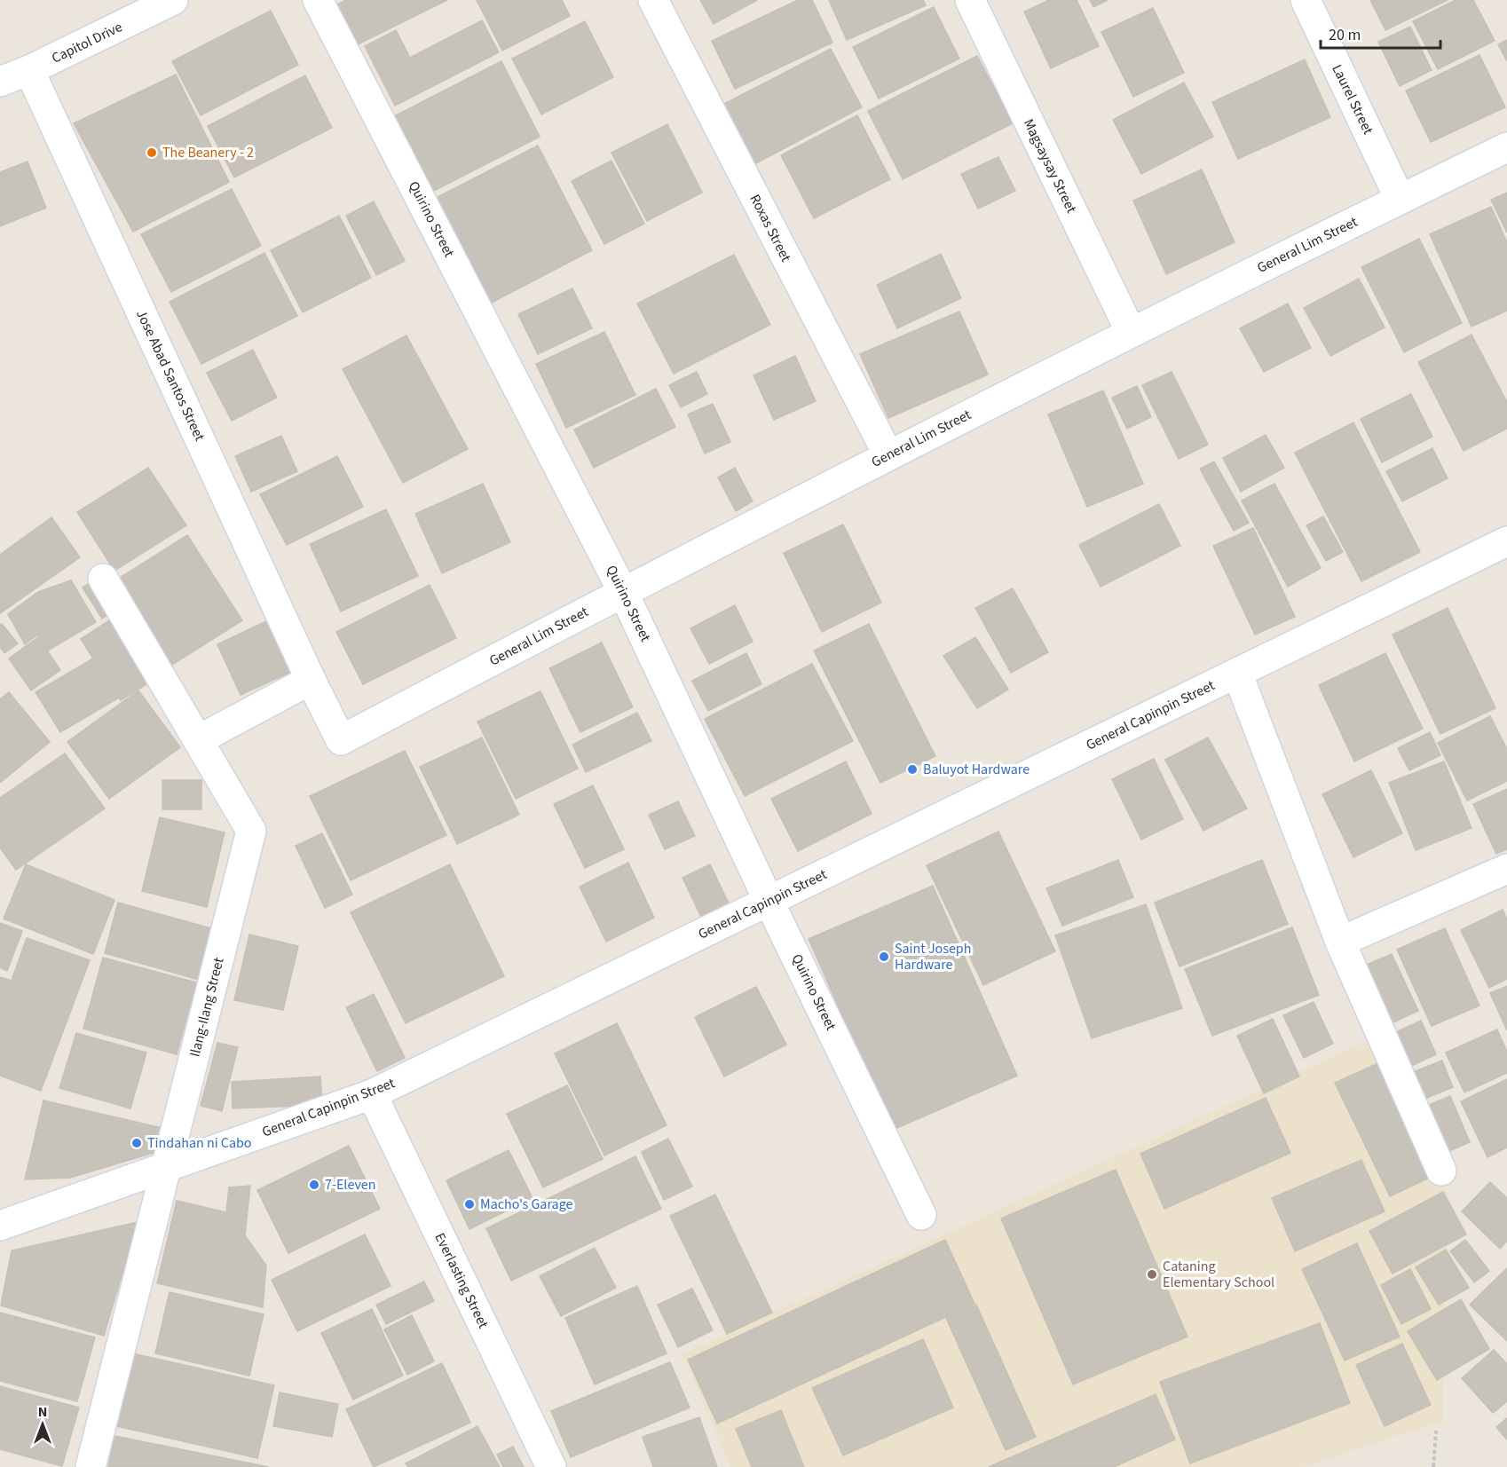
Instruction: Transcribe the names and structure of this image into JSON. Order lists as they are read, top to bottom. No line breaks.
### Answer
{"streets":{"street":["Capitol Drive","Laurel Street","Magsaysay Street","Quirino Street","Roxas Street","General Lim Street","Jose Abad Santos Street","General Capinpin Street","Ilang-Ilang Street","Everlasting Street"]},"crossings":[["Capitol Drive","Jose Abad Santos Street"],["Laurel Street","General Lim Street"],["Magsaysay Street","General Lim Street"],["Quirino Street","General Lim Street"],["Quirino Street","General Capinpin Street"],["Roxas Street","General Lim Street"],["General Lim Street","Jose Abad Santos Street"],["General Capinpin Street","Ilang-Ilang Street"],["General Capinpin Street","Everlasting Street"]],"places":["The Beanery - 2","Baluyot Hardware","Saint Joseph Hardware","Tindahan ni Cabo","7-Eleven","Macho's Garage","Cataning Elementary School"],"scale_bar":"20 m","north":"top"}
